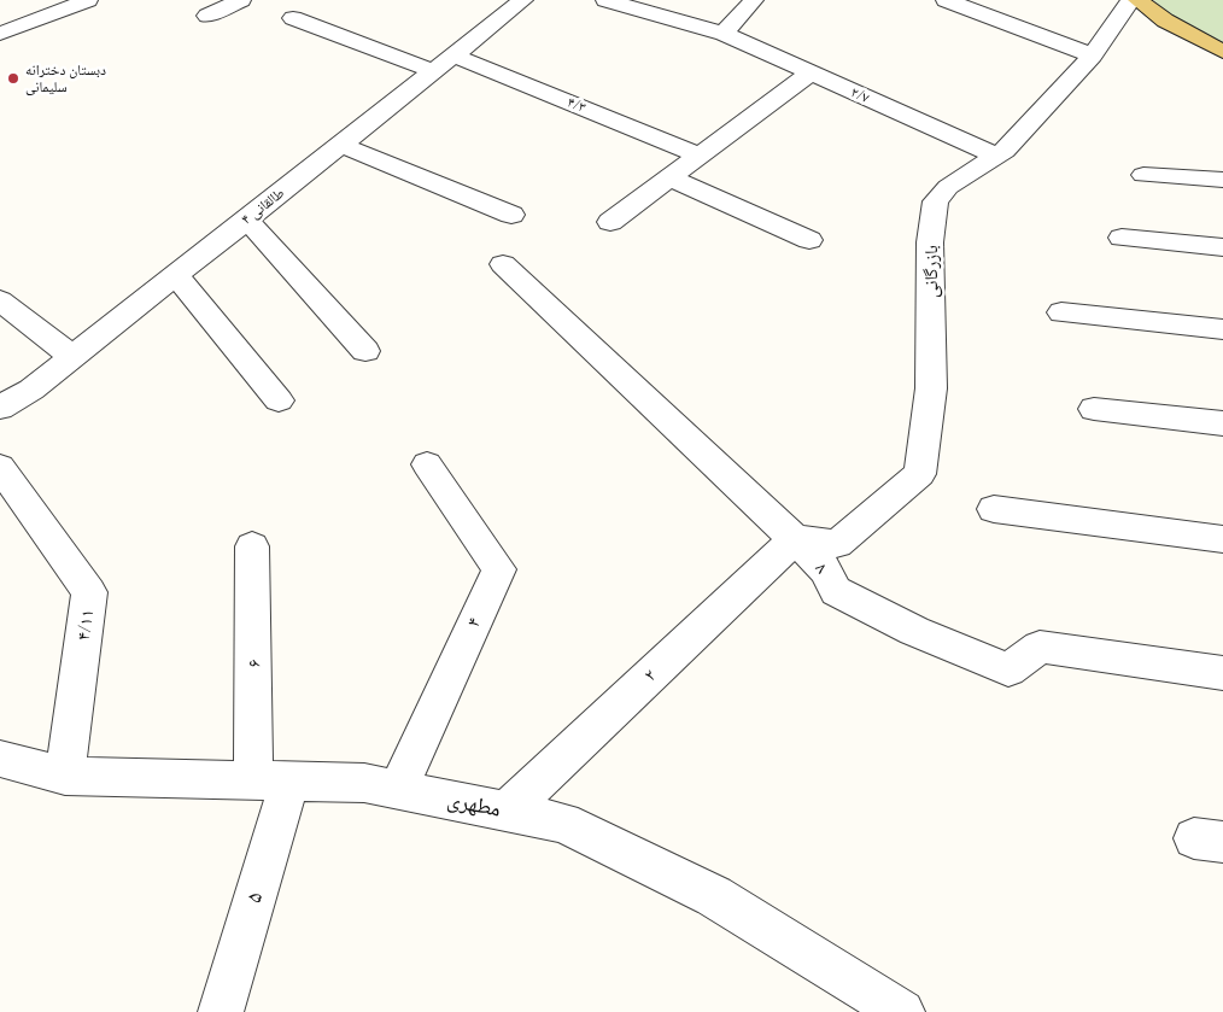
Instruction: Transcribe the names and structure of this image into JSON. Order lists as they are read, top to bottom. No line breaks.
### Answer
{"streets":{"street":["۲/۷","۴/۳","طالقانی ۴","بازرگانی","۸","۴","۴/۱۱","۶","۲","مطهری","۵"]},"crossings":[["۲/۷","بازرگانی"],["۴/۳","طالقانی ۴"],["بازرگانی","۸"],["بازرگانی","۲"],["۸","۲"],["۴","مطهری"],["۴/۱۱","مطهری"],["۶","مطهری"],["۶","۵"],["۲","مطهری"],["مطهری","۵"]],"places":["دبستان دخترانه سلیمانی"]}
